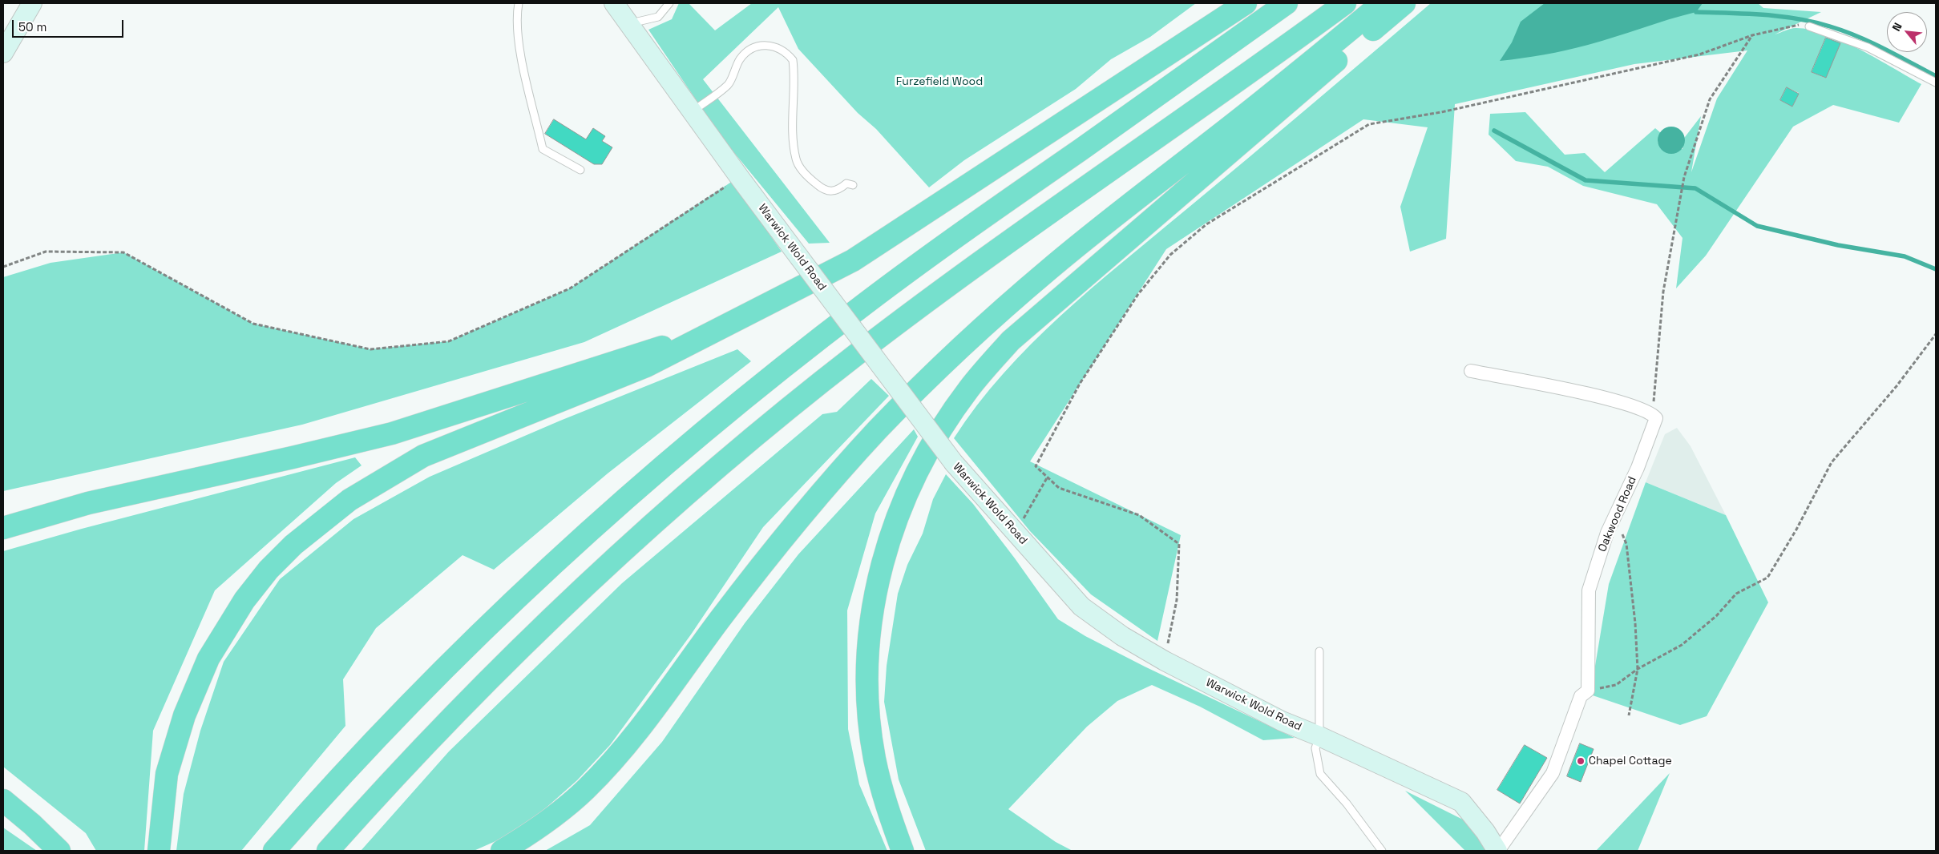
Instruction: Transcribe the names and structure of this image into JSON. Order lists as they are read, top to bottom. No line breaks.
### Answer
{"streets":{"street":["Warwick Wold Road","Oakwood Road"]},"parks":["Furzefield Wood"],"places":["Chapel Cottage"],"scale_bar":"50 m","north":"top left"}
